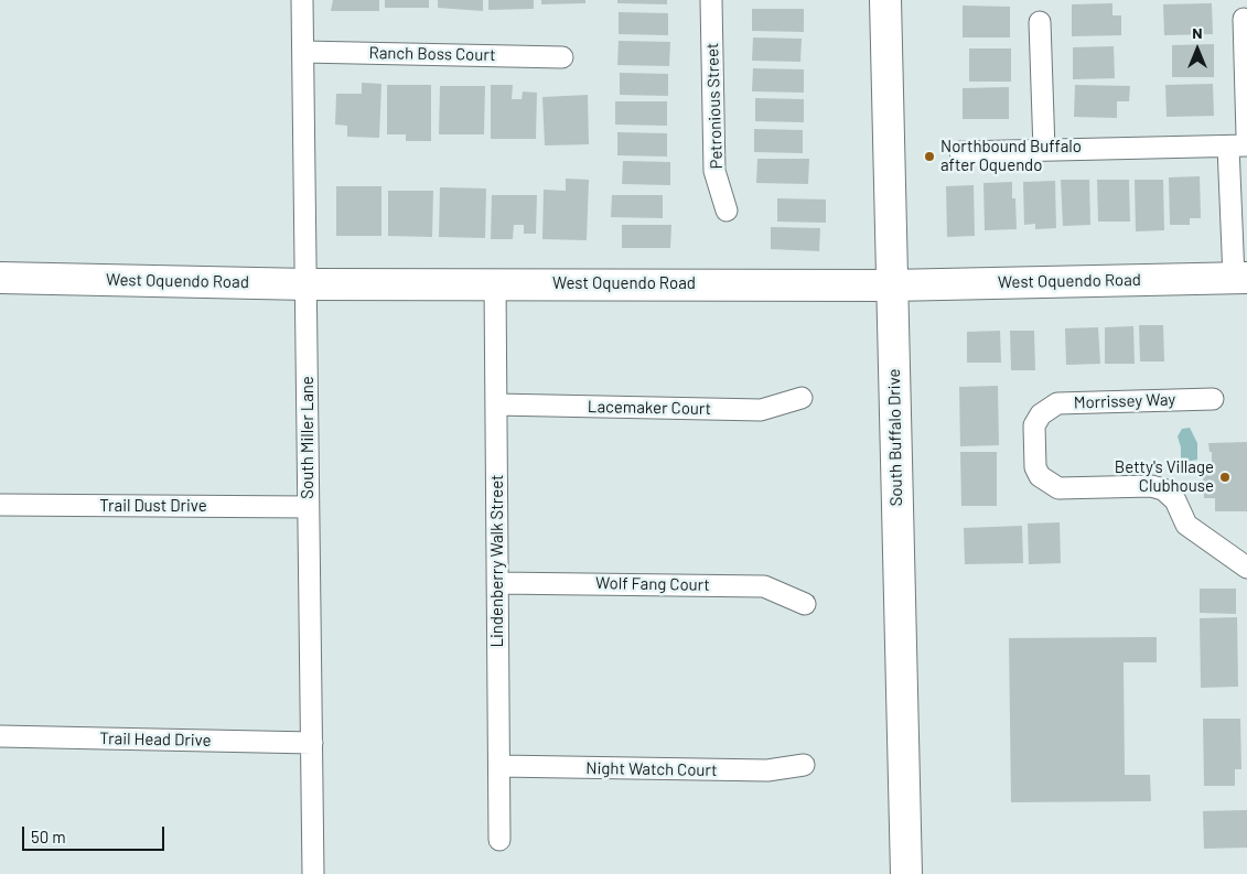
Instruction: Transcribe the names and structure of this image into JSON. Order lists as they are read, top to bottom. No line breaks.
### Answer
{"streets":{"street":["Ranch Boss Court","Petronious Street","West Oquendo Road","Morrissey Way","Lacemaker Court","South Miller Lane","South Buffalo Drive","Trail Dust Drive","Lindenberry Walk Street","Wolf Fang Court","Trail Head Drive","Night Watch Court"]},"crossings":[["Ranch Boss Court","South Miller Lane"],["West Oquendo Road","South Miller Lane"],["West Oquendo Road","South Buffalo Drive"],["West Oquendo Road","Lindenberry Walk Street"],["Lacemaker Court","Lindenberry Walk Street"],["South Miller Lane","Trail Dust Drive"],["South Miller Lane","Trail Head Drive"],["Lindenberry Walk Street","Wolf Fang Court"],["Lindenberry Walk Street","Night Watch Court"]],"places":["Northbound Buffalo after Oquendo","Betty's Village Clubhouse"],"scale_bar":"50 m","north":"top"}
